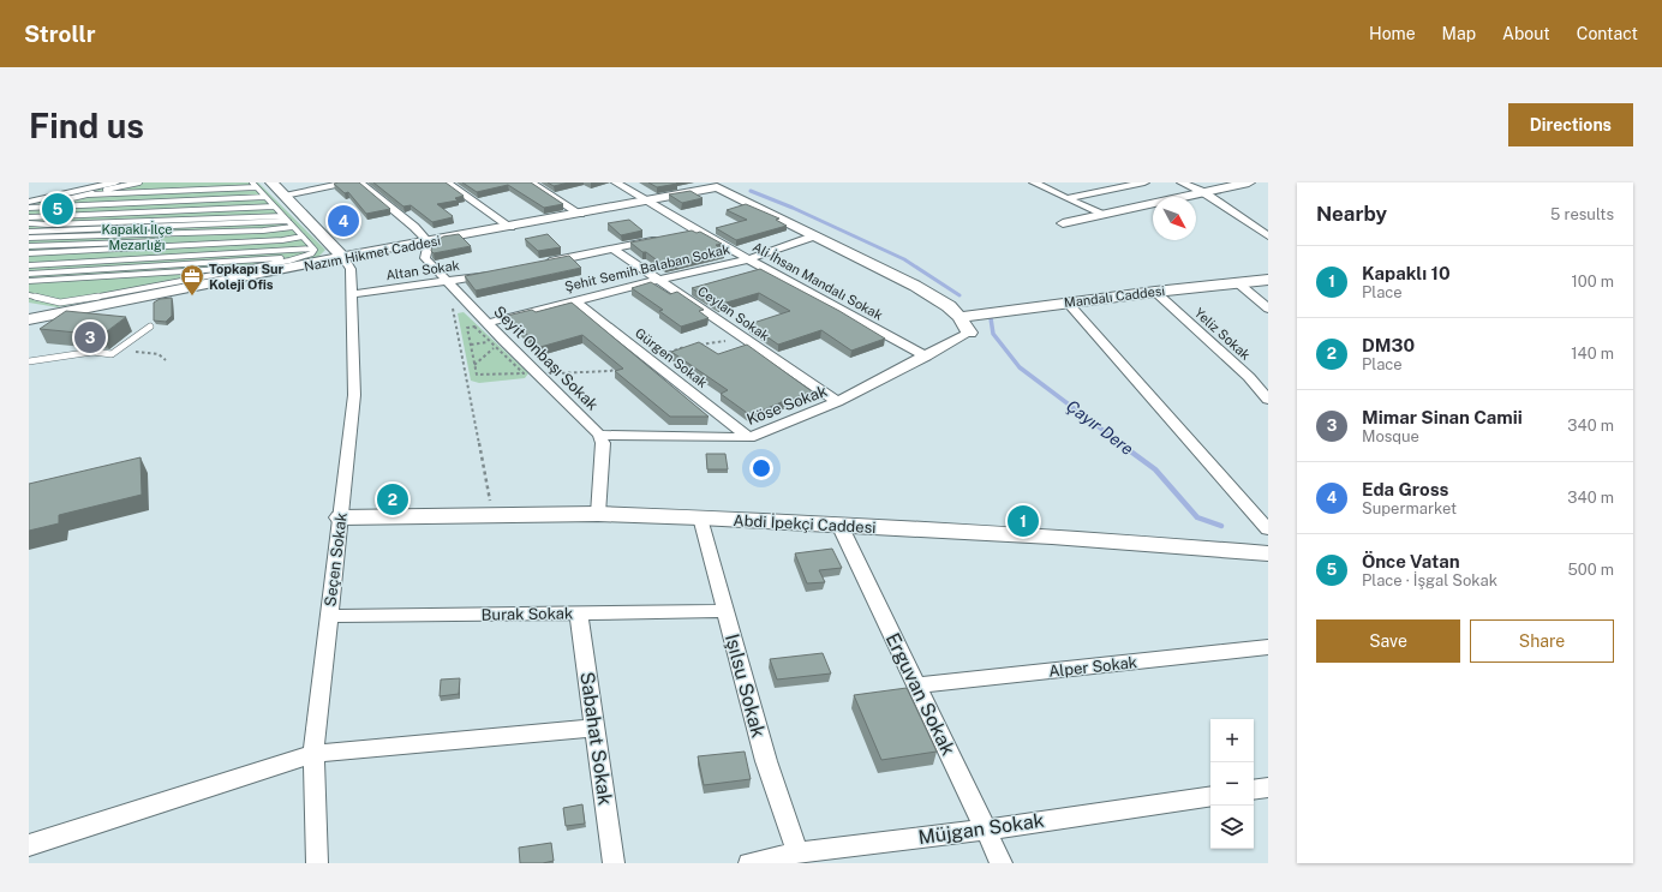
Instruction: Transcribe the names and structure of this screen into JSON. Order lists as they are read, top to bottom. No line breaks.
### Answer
{"streets":{"street":["Nazım Hikmet Caddesi","Şehit Semih Balaban Sokak","Altan Sokak","Ali İhsan Mandalı Sokak","Mandalı Caddesi","Ceylan Sokak","Yeliz Sokak","Seyit Onbaşı Sokak","Gürgen Sokak","Köse Sokak","Abdi İpekçi Caddesi","Seçen Sokak","Burak Sokak","Alper Sokak","Işılsu Sokak","Erguvan Sokak","Sabahat Sokak","Müjgan Sokak"]},"crossings":[["Nazım Hikmet Caddesi","Ali İhsan Mandalı Sokak"],["Nazım Hikmet Caddesi","Seyit Onbaşı Sokak"],["Nazım Hikmet Caddesi","Seçen Sokak"],["Şehit Semih Balaban Sokak","Ali İhsan Mandalı Sokak"],["Şehit Semih Balaban Sokak","Ceylan Sokak"],["Şehit Semih Balaban Sokak","Seyit Onbaşı Sokak"],["Şehit Semih Balaban Sokak","Gürgen Sokak"],["Altan Sokak","Seyit Onbaşı Sokak"],["Altan Sokak","Seçen Sokak"],["Ali İhsan Mandalı Sokak","Köse Sokak"],["Mandalı Caddesi","Yeliz Sokak"],["Ceylan Sokak","Köse Sokak"],["Seyit Onbaşı Sokak","Köse Sokak"],["Seyit Onbaşı Sokak","Abdi İpekçi Caddesi"],["Gürgen Sokak","Köse Sokak"],["Abdi İpekçi Caddesi","Seçen Sokak"],["Abdi İpekçi Caddesi","Işılsu Sokak"],["Abdi İpekçi Caddesi","Erguvan Sokak"],["Seçen Sokak","Burak Sokak"],["Burak Sokak","Işılsu Sokak"],["Burak Sokak","Sabahat Sokak"],["Alper Sokak","Erguvan Sokak"],["Işılsu Sokak","Müjgan Sokak"],["Erguvan Sokak","Müjgan Sokak"]],"water":["Çayır Dere"],"parks":["Kapaklı İlçe Mezarlığı"],"places":{"office":["Topkapı Sur Koleji Ofis"]},"north":"bottom right","page":{"header":"Strollr","nav":["Home","Map","About","Contact"],"buttons":["Directions",["Save","Share"]],"title":"Find us","heading":["Nearby","5 results"],"pins":["5","4","3","2","1"],"list":[{"mark":"1","name":"Kapaklı 10","note":"Place","value":"100 m"},{"mark":"2","name":"DM30","note":"Place","value":"140 m"},{"mark":"3","name":"Mimar Sinan Camii","note":"Mosque","value":"340 m"},{"mark":"4","name":"Eda Gross","note":"Supermarket","value":"340 m"},{"mark":"5","name":"Önce Vatan","note":"Place · İşgal Sokak","value":"500 m"}],"map_buttons":["+","−"]}}
